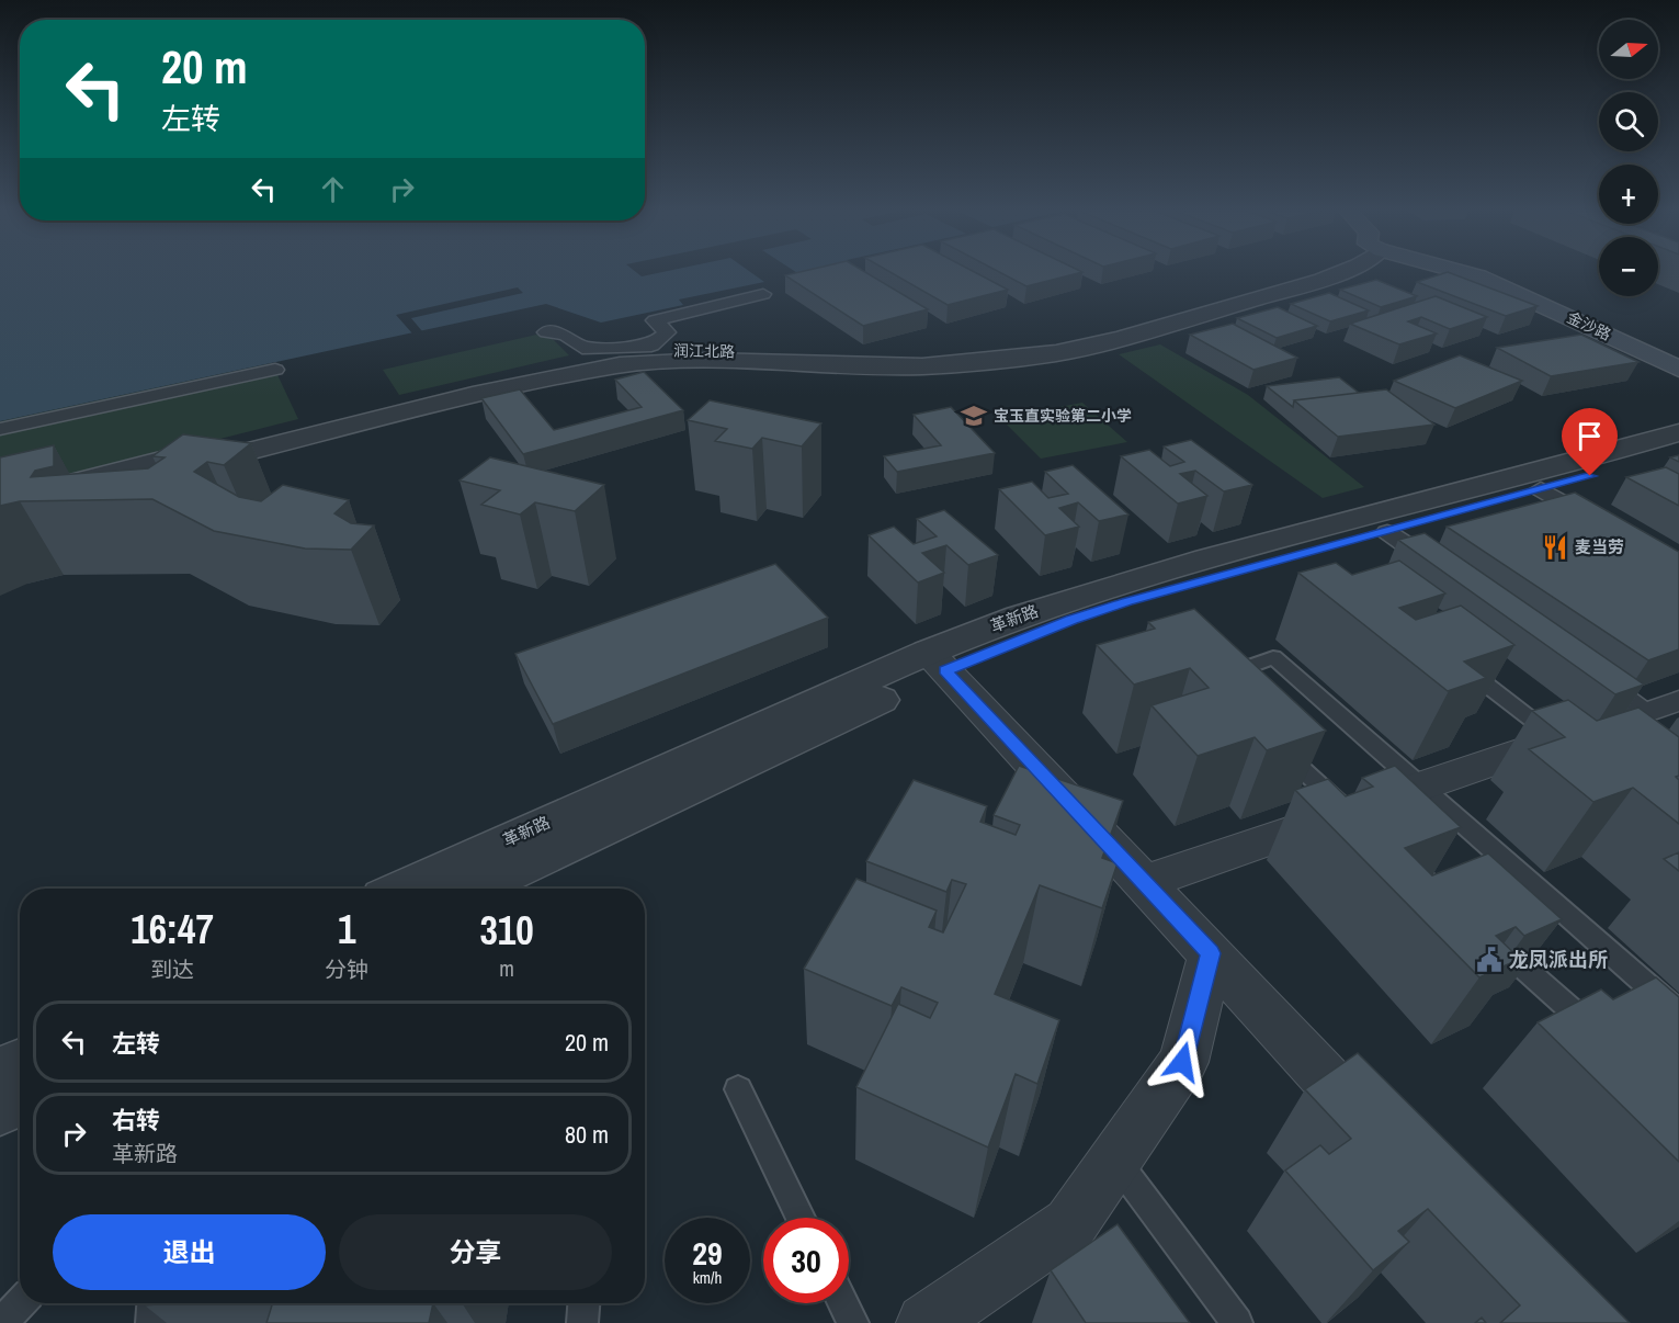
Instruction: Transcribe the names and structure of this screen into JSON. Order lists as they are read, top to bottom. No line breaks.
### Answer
{"streets":{"main road":["金沙路"],"street":["润江北路","革新路"]},"places":{"school or university":["宝玉直实验第二小学"],"restaurant":["麦当劳"],"public building":["龙凤派出所"]},"north":"right","page":{"map_buttons":["+","−"],"turn":["20 m","左转"],"eta":["16:47","到达","1","分钟","310","m"],"list":[{"name":"左转","value":"20 m"},{"name":"右转","note":"革新路","value":"80 m"}],"buttons":["退出","分享"],"speed":"29 km/h","limit":"30"}}
